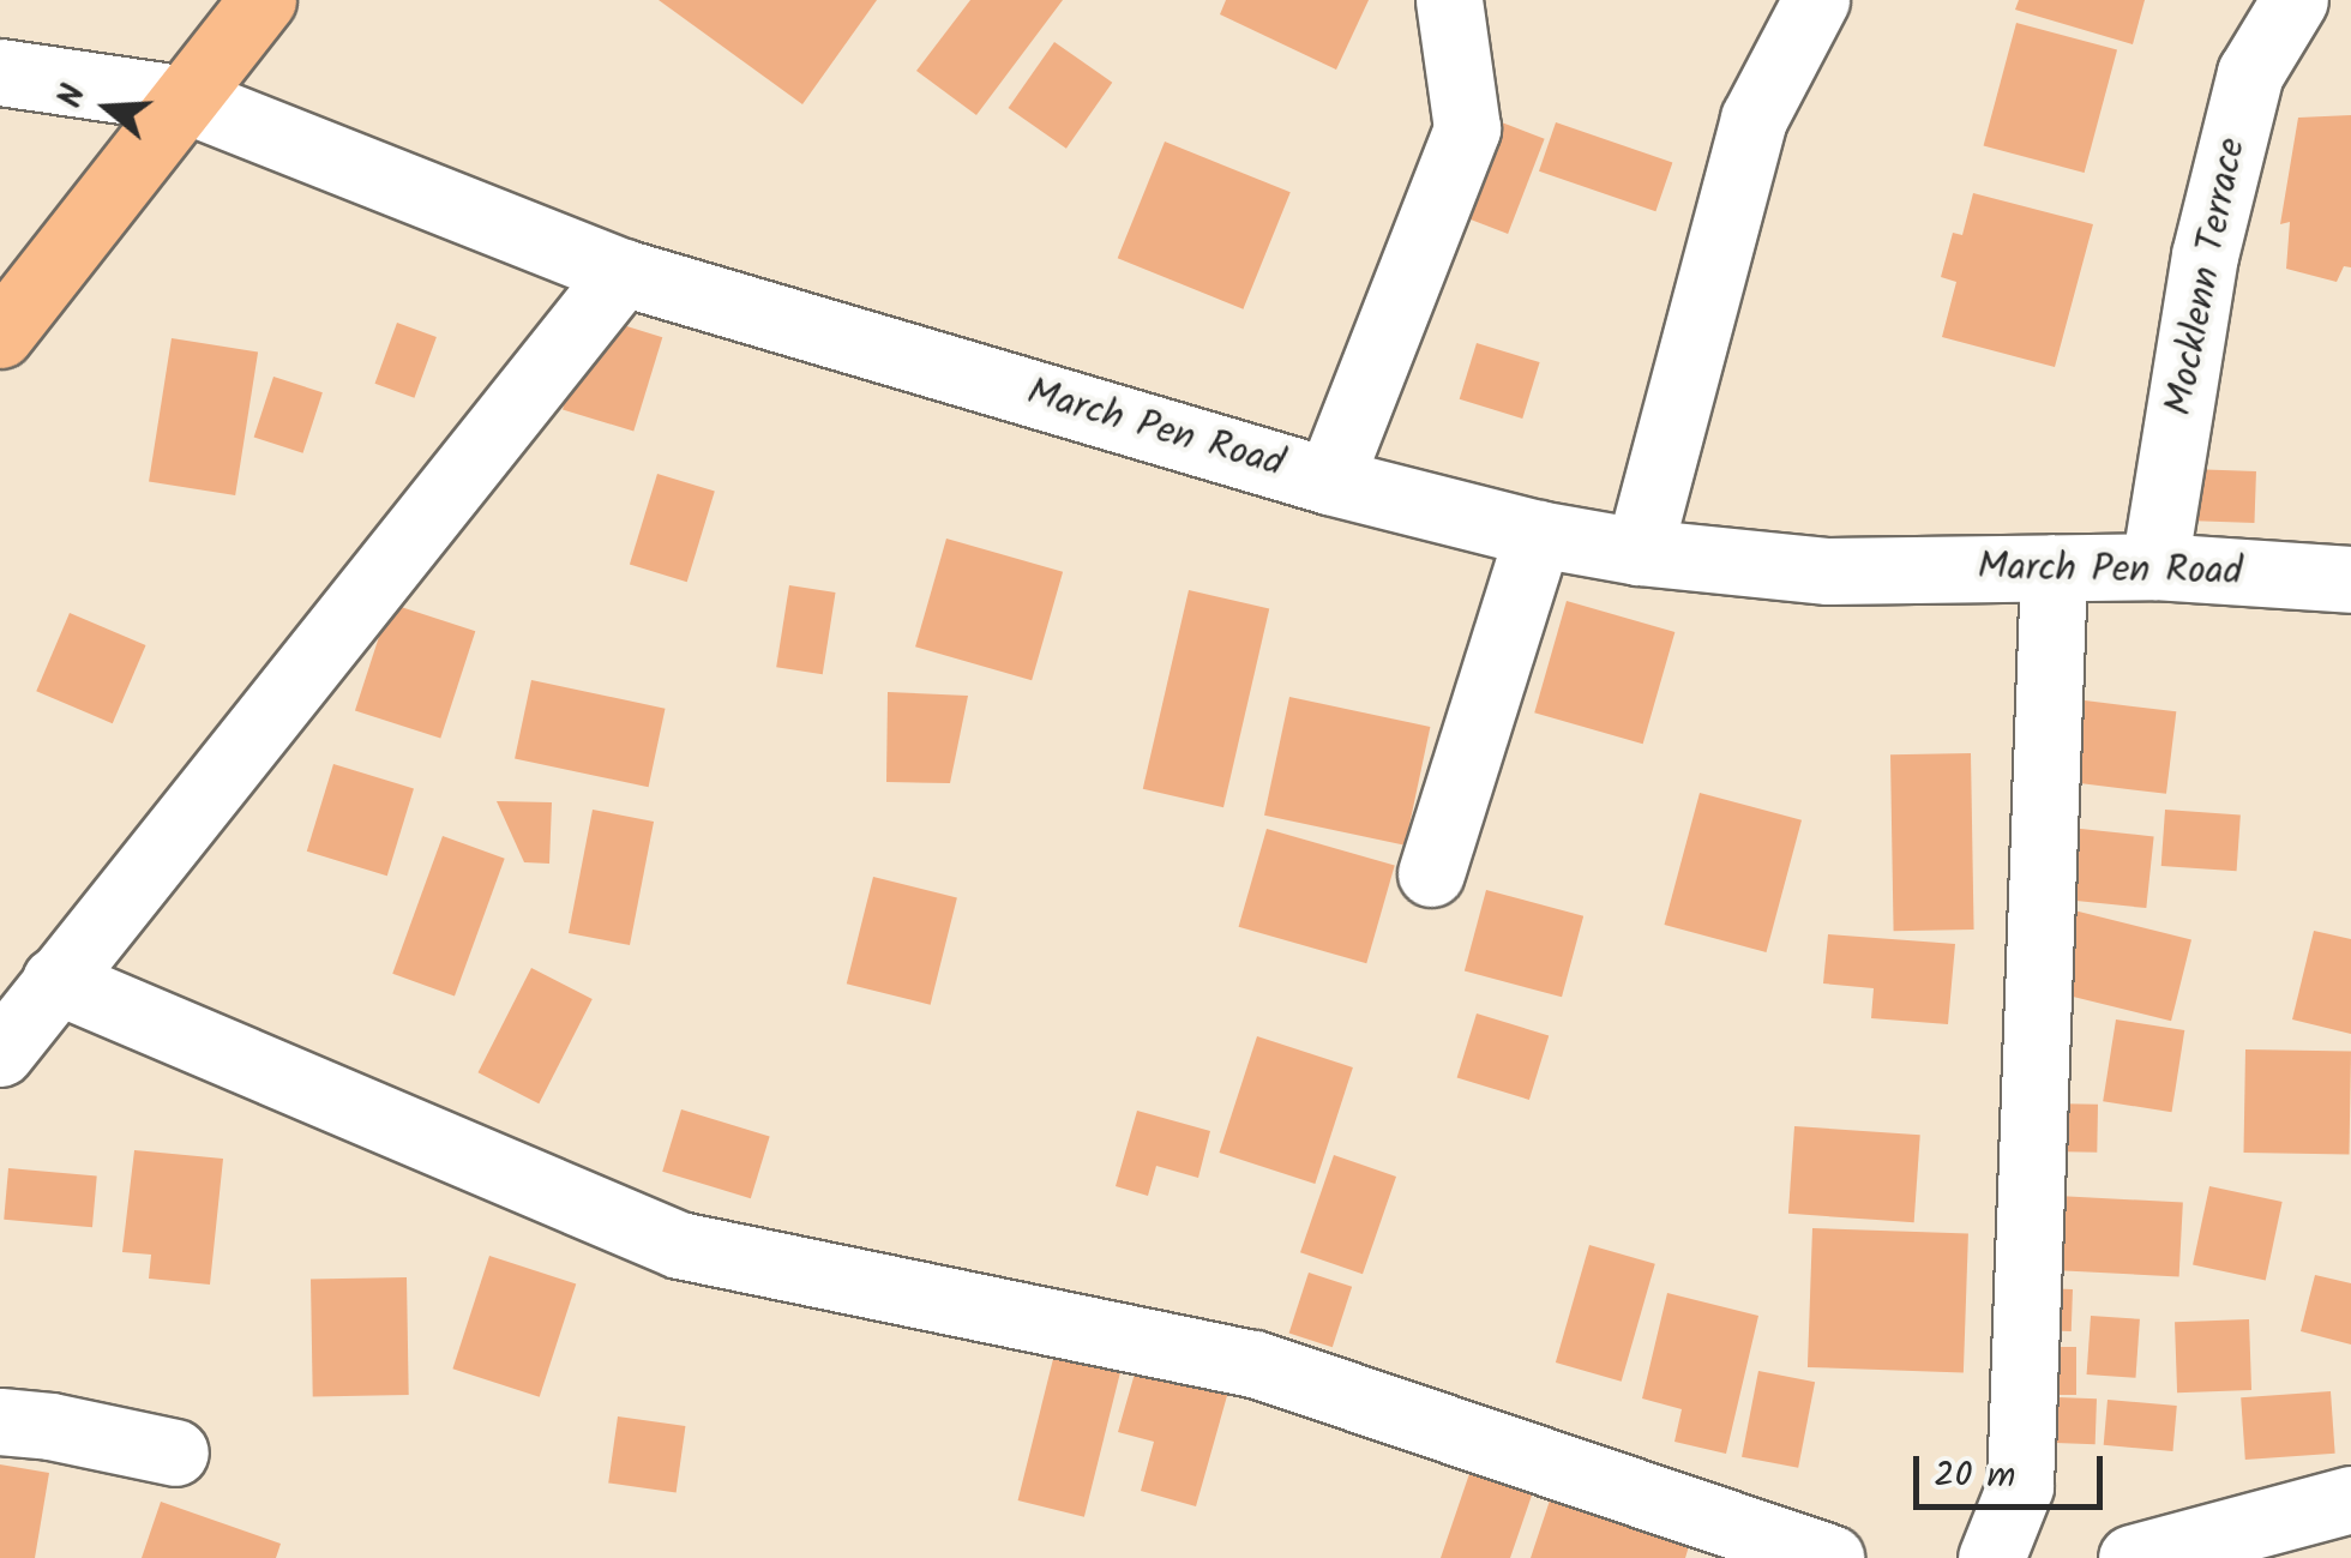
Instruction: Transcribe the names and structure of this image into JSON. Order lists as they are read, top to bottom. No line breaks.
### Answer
{"streets":{"street":["Mocklenn Terrace","March Pen Road"]},"crossings":[["Mocklenn Terrace","March Pen Road"]],"scale_bar":"20 m","north":"left"}
